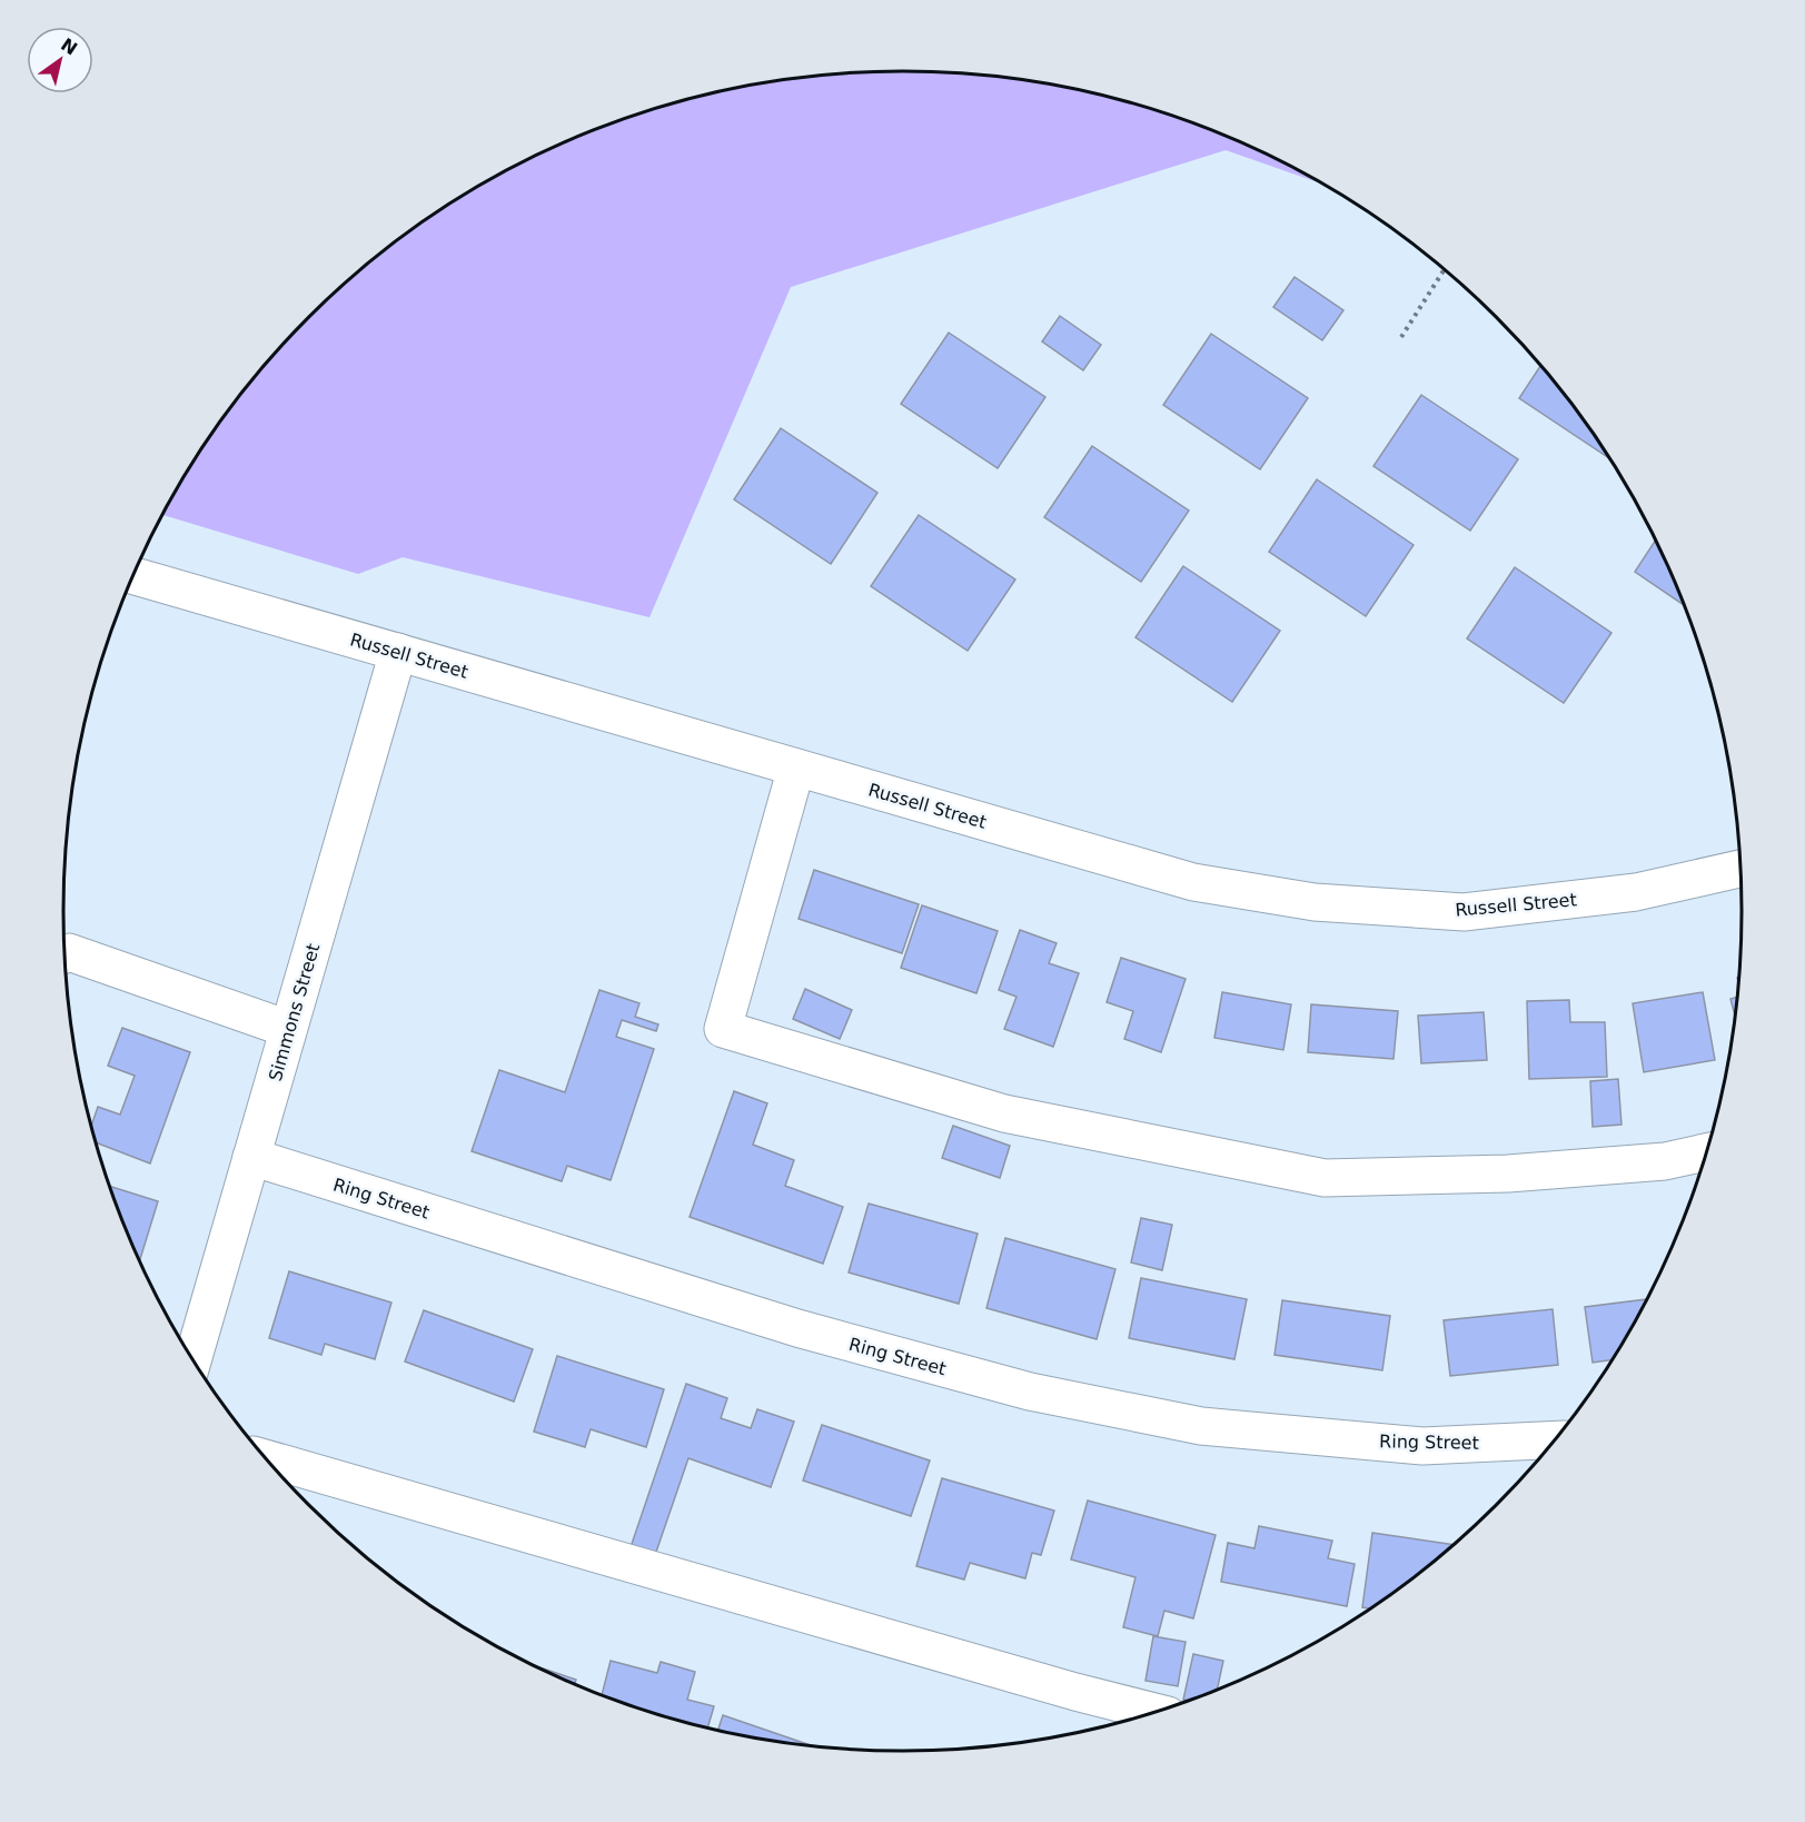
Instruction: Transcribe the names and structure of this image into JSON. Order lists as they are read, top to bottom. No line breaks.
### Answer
{"streets":{"street":["Russell Street","Simmons Street","Ring Street"]},"crossings":[["Russell Street","Simmons Street"],["Simmons Street","Ring Street"]],"north":"top right"}
